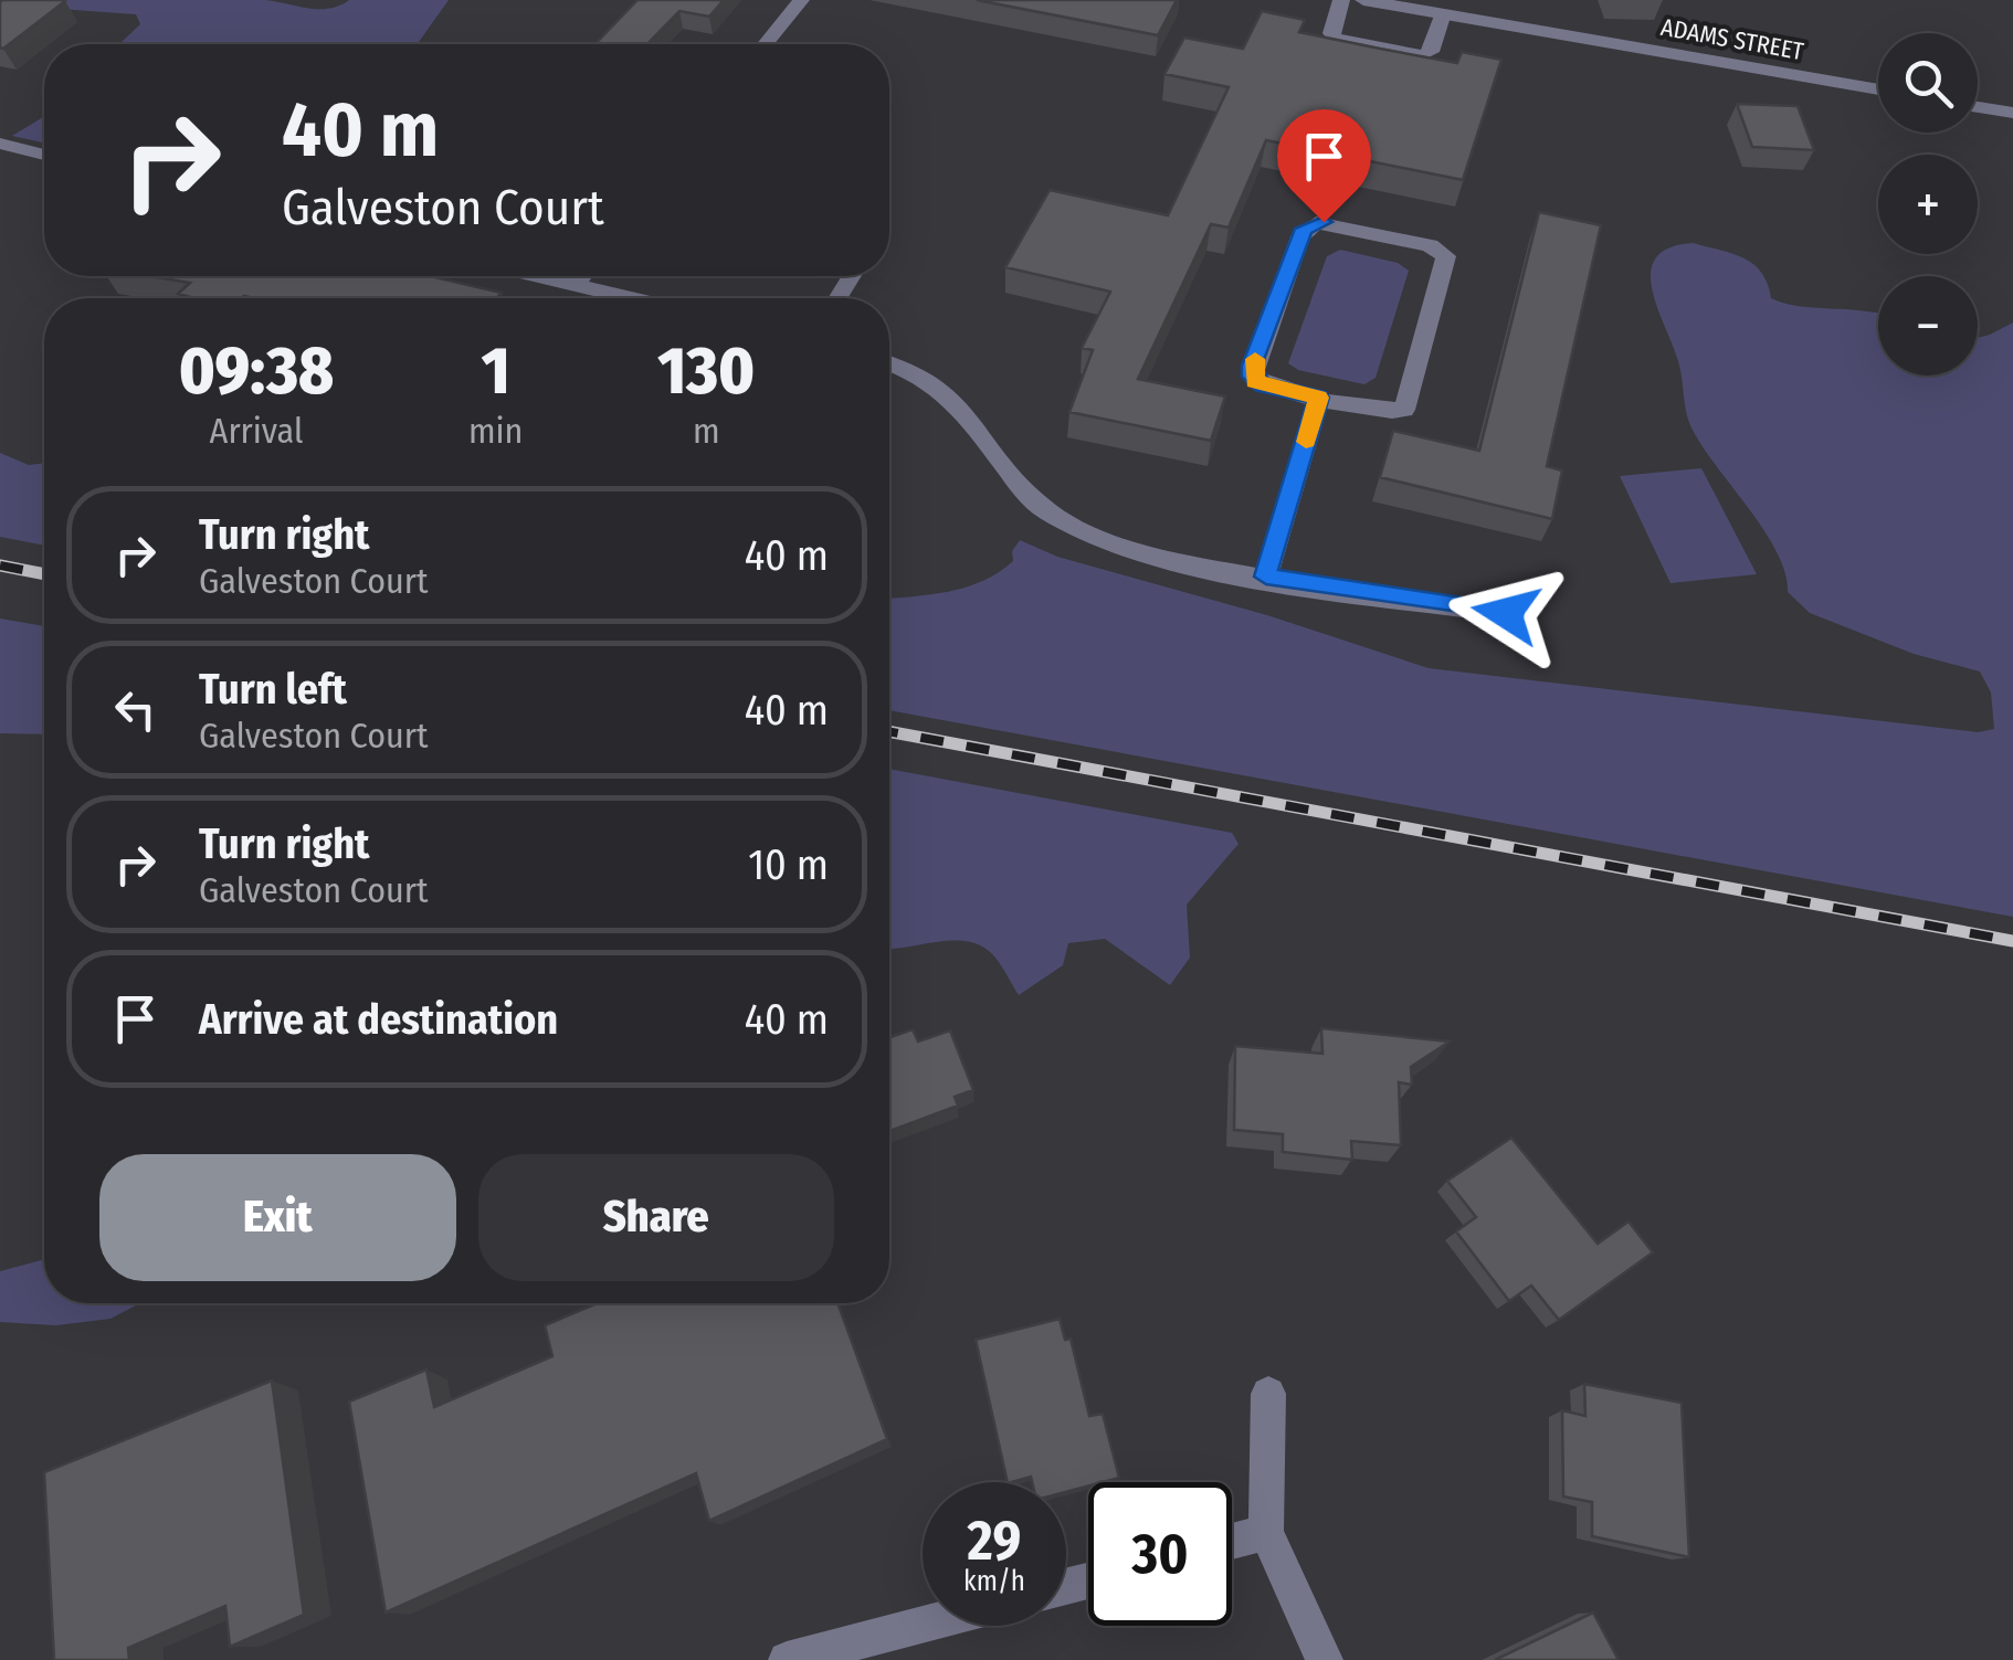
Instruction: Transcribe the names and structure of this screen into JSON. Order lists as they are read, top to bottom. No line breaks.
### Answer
{"streets":{"street":["ADAMS STREET"]},"page":{"map_buttons":["+","−"],"turn":["40 m","Galveston Court"],"eta":["09:38","Arrival","1","min","130","m"],"list":[{"name":"Turn right","note":"Galveston Court","value":"40 m"},{"name":"Turn left","note":"Galveston Court","value":"40 m"},{"name":"Turn right","note":"Galveston Court","value":"10 m"},{"name":"Arrive at destination","value":"40 m"}],"buttons":["Exit","Share"],"speed":"29 km/h","limit":"30"}}
